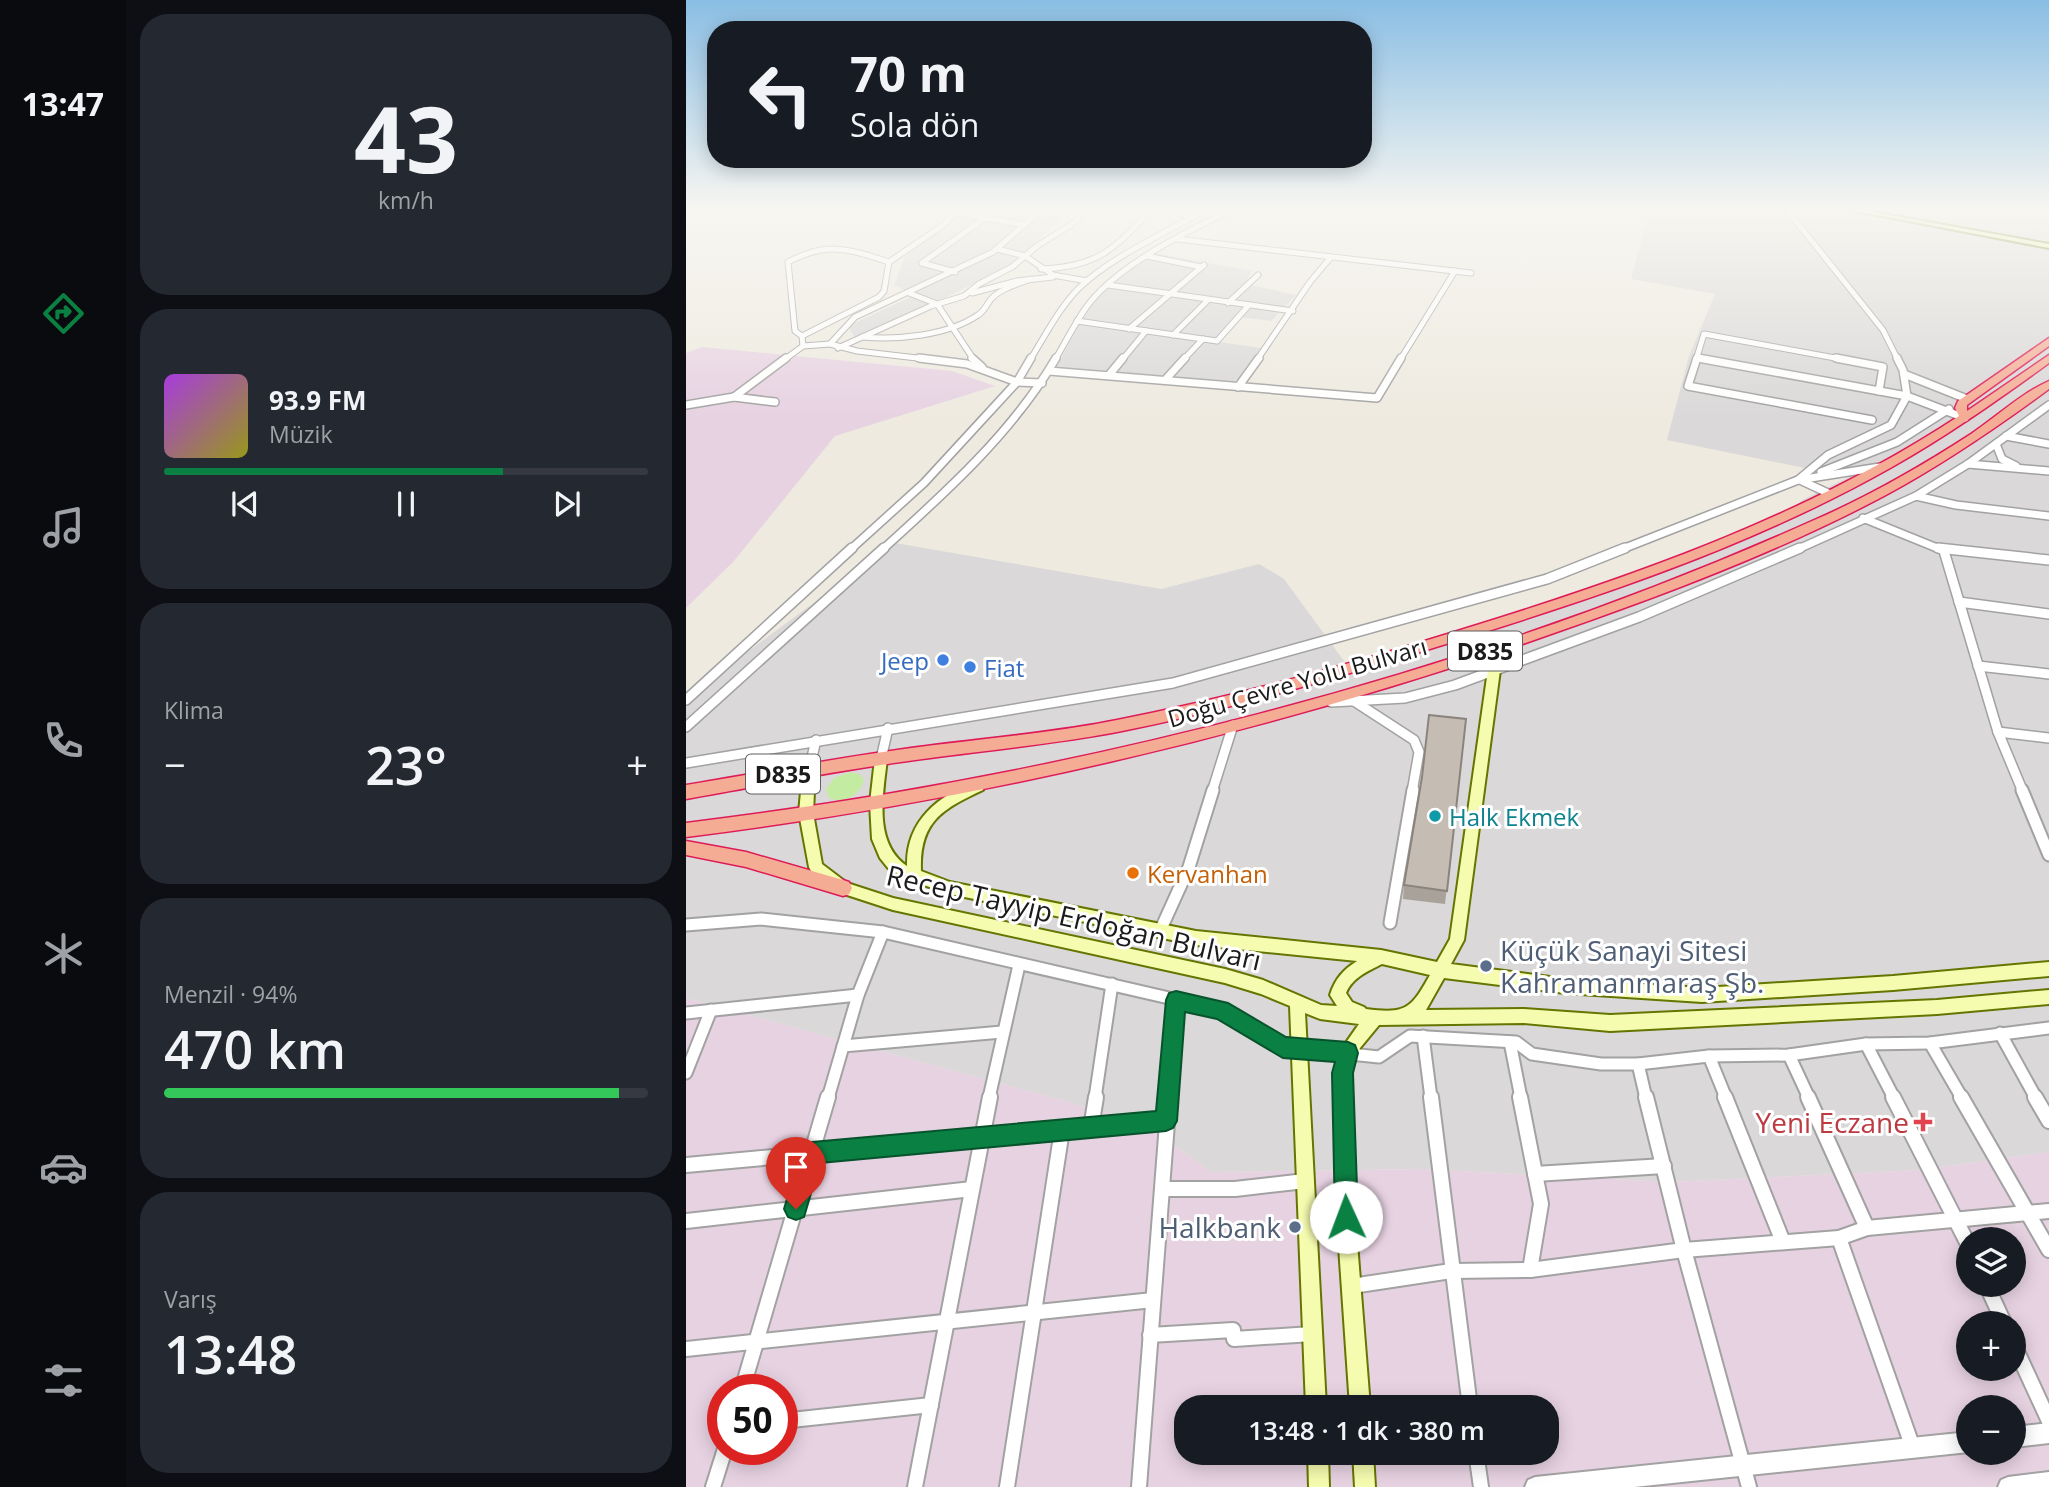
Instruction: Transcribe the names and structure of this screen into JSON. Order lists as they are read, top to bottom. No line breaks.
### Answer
{"streets":{"highway":["D835","Doğu Çevre Yolu Bulvarı"],"main road":["Recep Tayyip Erdoğan Bulvarı"]},"crossings":[["D835","Doğu Çevre Yolu Bulvarı"],["D835","Recep Tayyip Erdoğan Bulvarı"],["Doğu Çevre Yolu Bulvarı","Recep Tayyip Erdoğan Bulvarı"]],"places":{"other":["Jeep","Fiat","Halk Ekmek","Kervanhan","Küçük Sanayi Sitesi Kahramanmaraş Şb.","Halkbank"],"health":["Yeni Eczane"]},"page":{"tabs":"13:47","tile":[["43","km/h"],"Klima",["Menzil · 94%","470 km"],["Varış","13:48"]],"turn":["70 m","Sola dön"],"song":["93.9 FM","Müzik"],"heat":["−","23°","+"],"map_buttons":["+","−"],"limit":"50","trip":"13:48 · 1 dk · 380 m"}}
